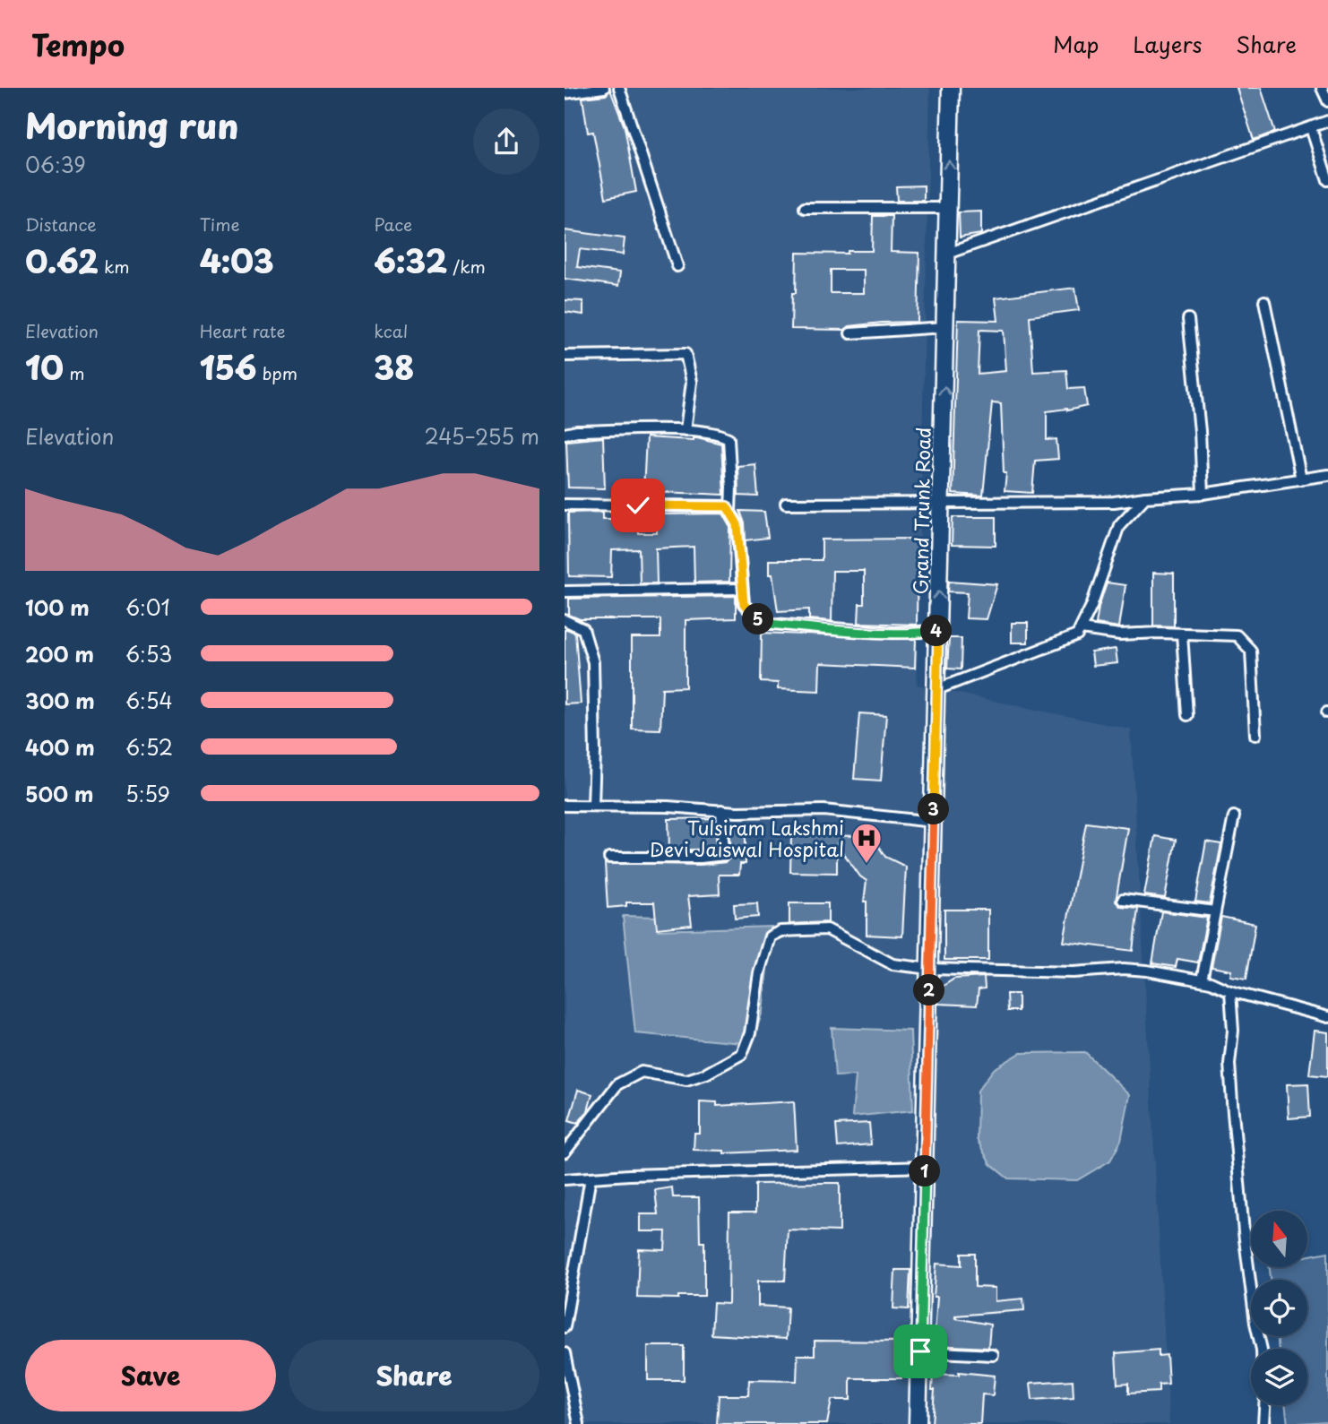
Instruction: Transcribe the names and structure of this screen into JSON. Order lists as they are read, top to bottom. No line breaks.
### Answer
{"streets":{"main road":["Grand Trunk Road"]},"places":{"hospital":["Tulsiram Lakshmi Devi Jaiswal Hospital"]},"north":"top","page":{"header":"Tempo","nav":["Map","Layers","Share"],"heading":["Morning run","06:39"],"stats":[["Distance","0.62 km"],["Time","4:03"],["Pace","6:32 /km"],["Elevation","10 m"],["Heart rate","156 bpm"],["kcal","38"]],"chart":["Elevation","245–255 m"],"list":[{"name":"100 m","note":"6:01"},{"name":"200 m","note":"6:53"},{"name":"300 m","note":"6:54"},{"name":"400 m","note":"6:52"},{"name":"500 m","note":"5:59"}],"pins":["5","4","3","2","1"],"buttons":["Save","Share"]}}
